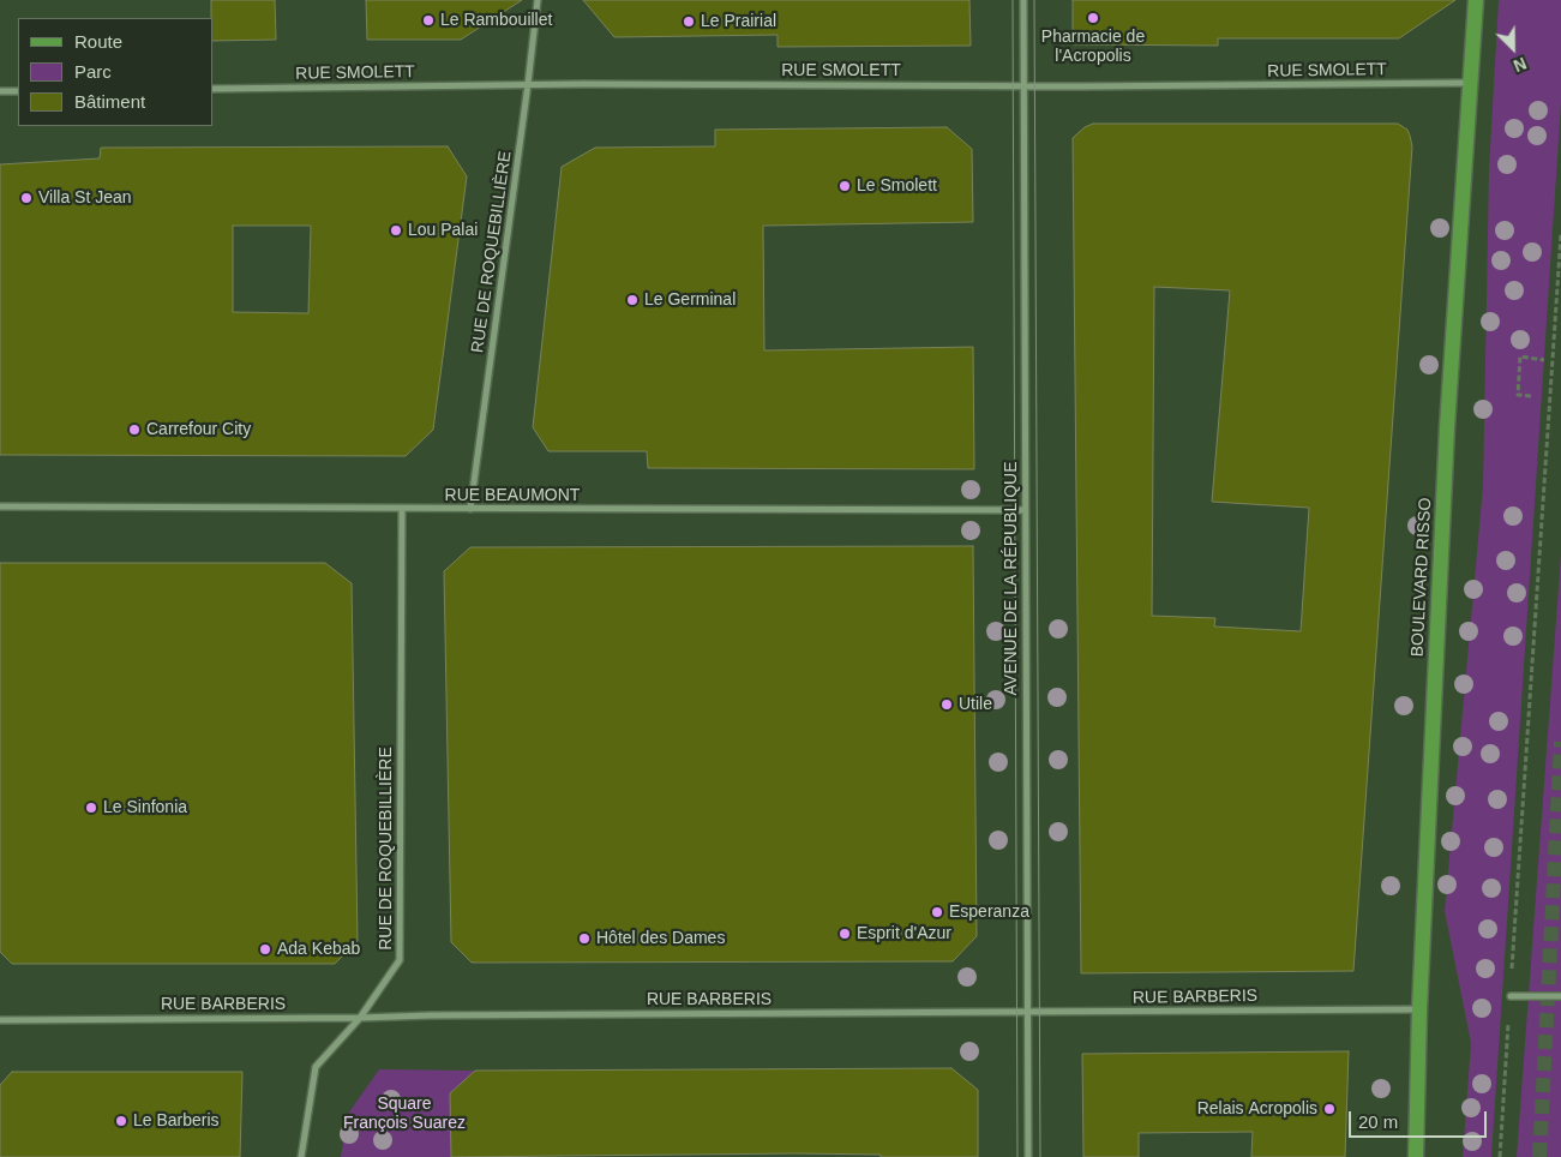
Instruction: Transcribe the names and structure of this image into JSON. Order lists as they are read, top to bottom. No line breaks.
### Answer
{"streets":{"main road":["BOULEVARD RISSO"],"street":["RUE SMOLETT","RUE DE ROQUEBILLIÈRE","RUE BEAUMONT","AVENUE DE LA RÉPUBLIQUE","RUE BARBERIS"]},"crossings":[["RUE SMOLETT","RUE DE ROQUEBILLIÈRE"],["RUE SMOLETT","BOULEVARD RISSO"],["RUE SMOLETT","AVENUE DE LA RÉPUBLIQUE"],["RUE DE ROQUEBILLIÈRE","RUE BEAUMONT"],["RUE DE ROQUEBILLIÈRE","RUE BARBERIS"],["RUE BEAUMONT","AVENUE DE LA RÉPUBLIQUE"],["BOULEVARD RISSO","RUE BARBERIS"],["AVENUE DE LA RÉPUBLIQUE","RUE BARBERIS"]],"parks":["Square François Suarez"],"places":["Pharmacie de l'Acropolis","Le Rambouillet","Le Prairial","Le Smolett","Villa St Jean","Lou Palai","Le Germinal","Carrefour City","Utile","Le Sinfonia","Esperanza","Esprit d'Azur","Hôtel des Dames","Ada Kebab","Relais Acropolis","Le Barberis"],"legend":["Route","Parc","Bâtiment"],"scale_bar":"20 m","north":"bottom right"}
